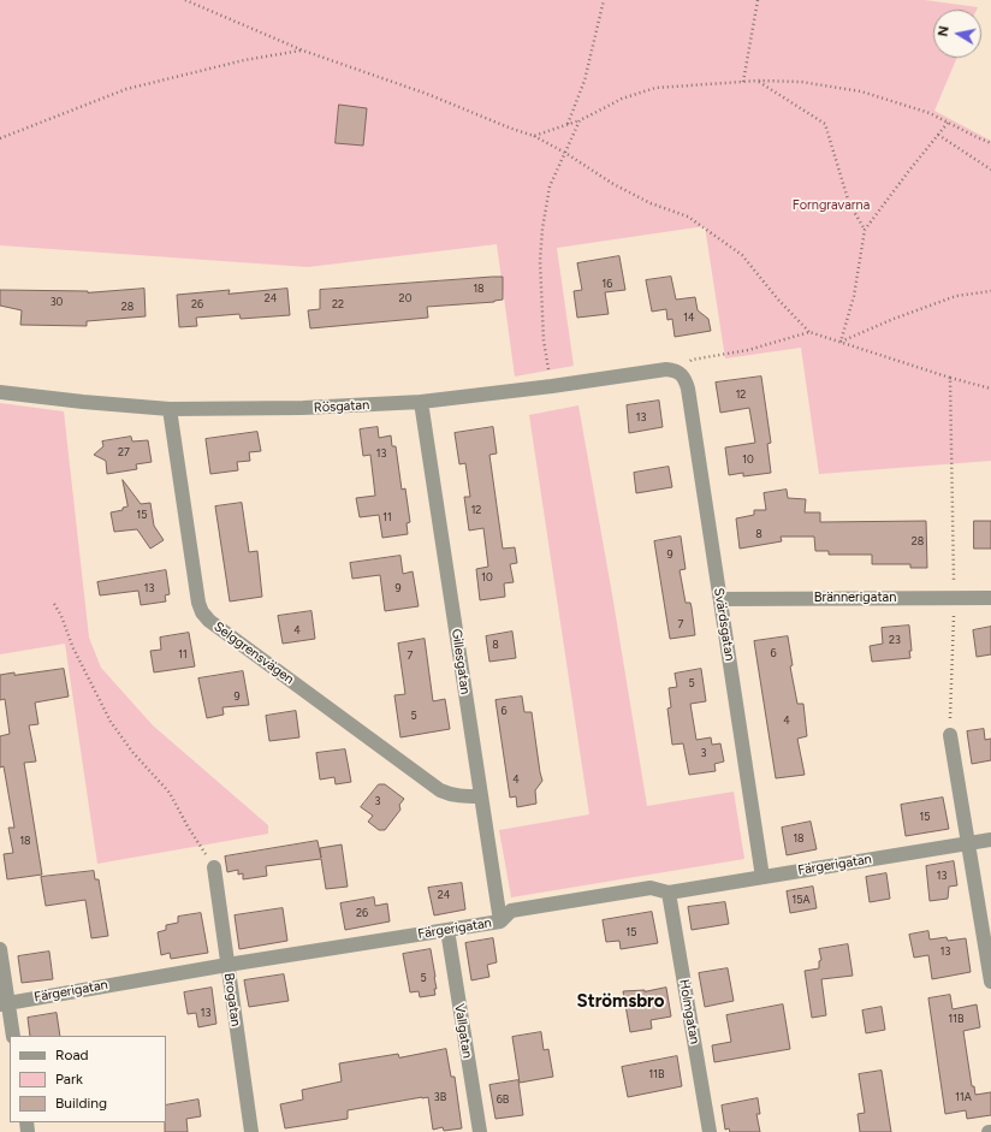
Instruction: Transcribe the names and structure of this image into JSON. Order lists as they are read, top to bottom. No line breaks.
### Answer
{"streets":{"street":["Rösgatan","Brännerigatan","Svärdsgatan","Selggrensvägen","Gillesgatan","Färgerigatan","Brogatan","Holmgatan","Vallgatan"]},"crossings":[["Rösgatan","Svärdsgatan"],["Rösgatan","Selggrensvägen"],["Rösgatan","Gillesgatan"],["Brännerigatan","Svärdsgatan"],["Svärdsgatan","Färgerigatan"],["Selggrensvägen","Gillesgatan"],["Gillesgatan","Färgerigatan"],["Färgerigatan","Brogatan"],["Färgerigatan","Holmgatan"],["Färgerigatan","Vallgatan"]],"districts":["Strömsbro"],"parks":["Forngravarna"],"house_numbers":["16","18","24","20","30","26","22","28","14","12","13","27","13","10","12","15","11","8","28","9","10","13","9","7","4","23","8","6","11","7","5","9","6","5","4","3","4","3","15","18","18","13","24","15A","26","15","13","5","13","11B","11B","3B","11A","6B"],"legend":["Road","Park","Building"],"north":"left"}
